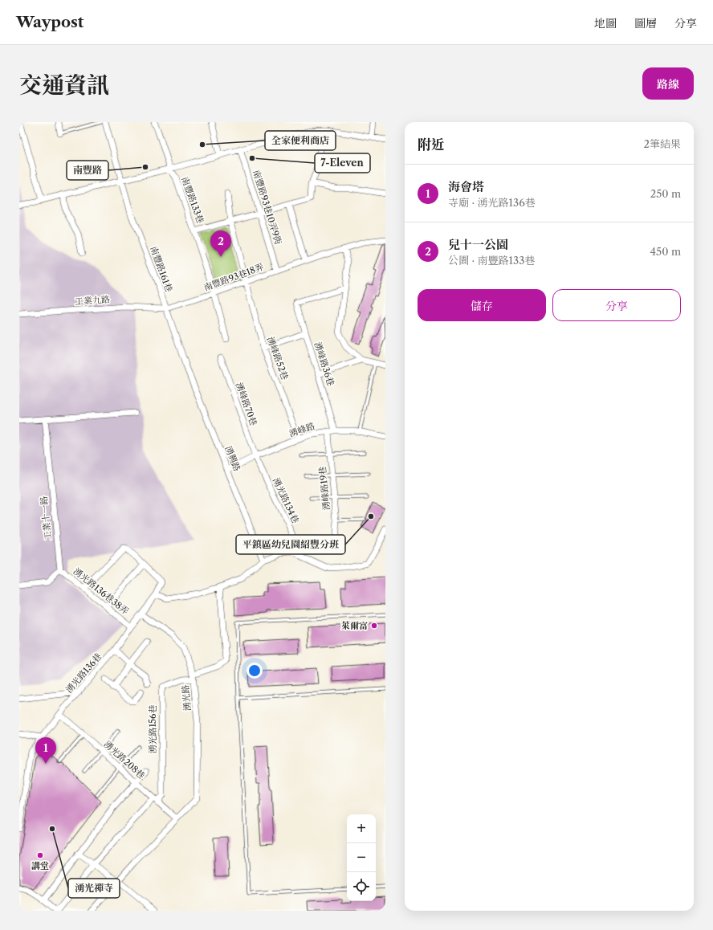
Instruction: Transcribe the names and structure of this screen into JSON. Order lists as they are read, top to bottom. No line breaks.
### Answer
{"streets":{"street":["南豐路133巷","南豐路93巷10弄9衖","南豐路161巷","南豐路93巷18弄","工業九路","湧峰路52巷","湧峰路36巷","湧峰路70巷","湧峰路","湧興路","湧峰路19巷","湧光路134巷","工業十一路","湧光路136巷38弄","湧光路136巷","湧光路","湧光路156巷","湧光路208巷"]},"crossings":[["南豐路133巷","南豐路93巷18弄"],["南豐路93巷10弄9衖","南豐路93巷18弄"],["南豐路161巷","南豐路93巷18弄"],["南豐路161巷","工業九路"],["南豐路161巷","湧興路"],["南豐路93巷18弄","工業九路"],["南豐路93巷18弄","湧峰路52巷"],["湧峰路52巷","湧峰路"],["湧峰路36巷","湧峰路"],["湧峰路70巷","湧峰路"],["湧峰路70巷","湧光路134巷"],["湧峰路","湧興路"],["湧峰路","湧峰路19巷"],["湧峰路","湧光路134巷"],["工業十一路","湧光路136巷38弄"],["湧光路136巷38弄","湧光路136巷"],["湧光路136巷","湧光路208巷"],["湧光路","湧光路156巷"],["湧光路","湧光路208巷"],["湧光路156巷","湧光路208巷"]],"places":["全家便利商店","7-Eleven","南豐路","平鎮區幼兒園紹豐分班","萊爾富","湧光禪寺","講堂"],"page":{"header":"Waypost","nav":["地圖","圖層","分享"],"title":"交通資訊","buttons":["路線",["儲存","分享"]],"heading":["附近","2筆結果"],"list":[{"mark":"1","name":"海會塔","note":"寺廟 · 湧光路136巷","value":"250 m"},{"mark":"2","name":"兒十一公園","note":"公園 · 南豐路133巷","value":"450 m"}],"pins":["2","1"],"map_buttons":["+","−"]}}
